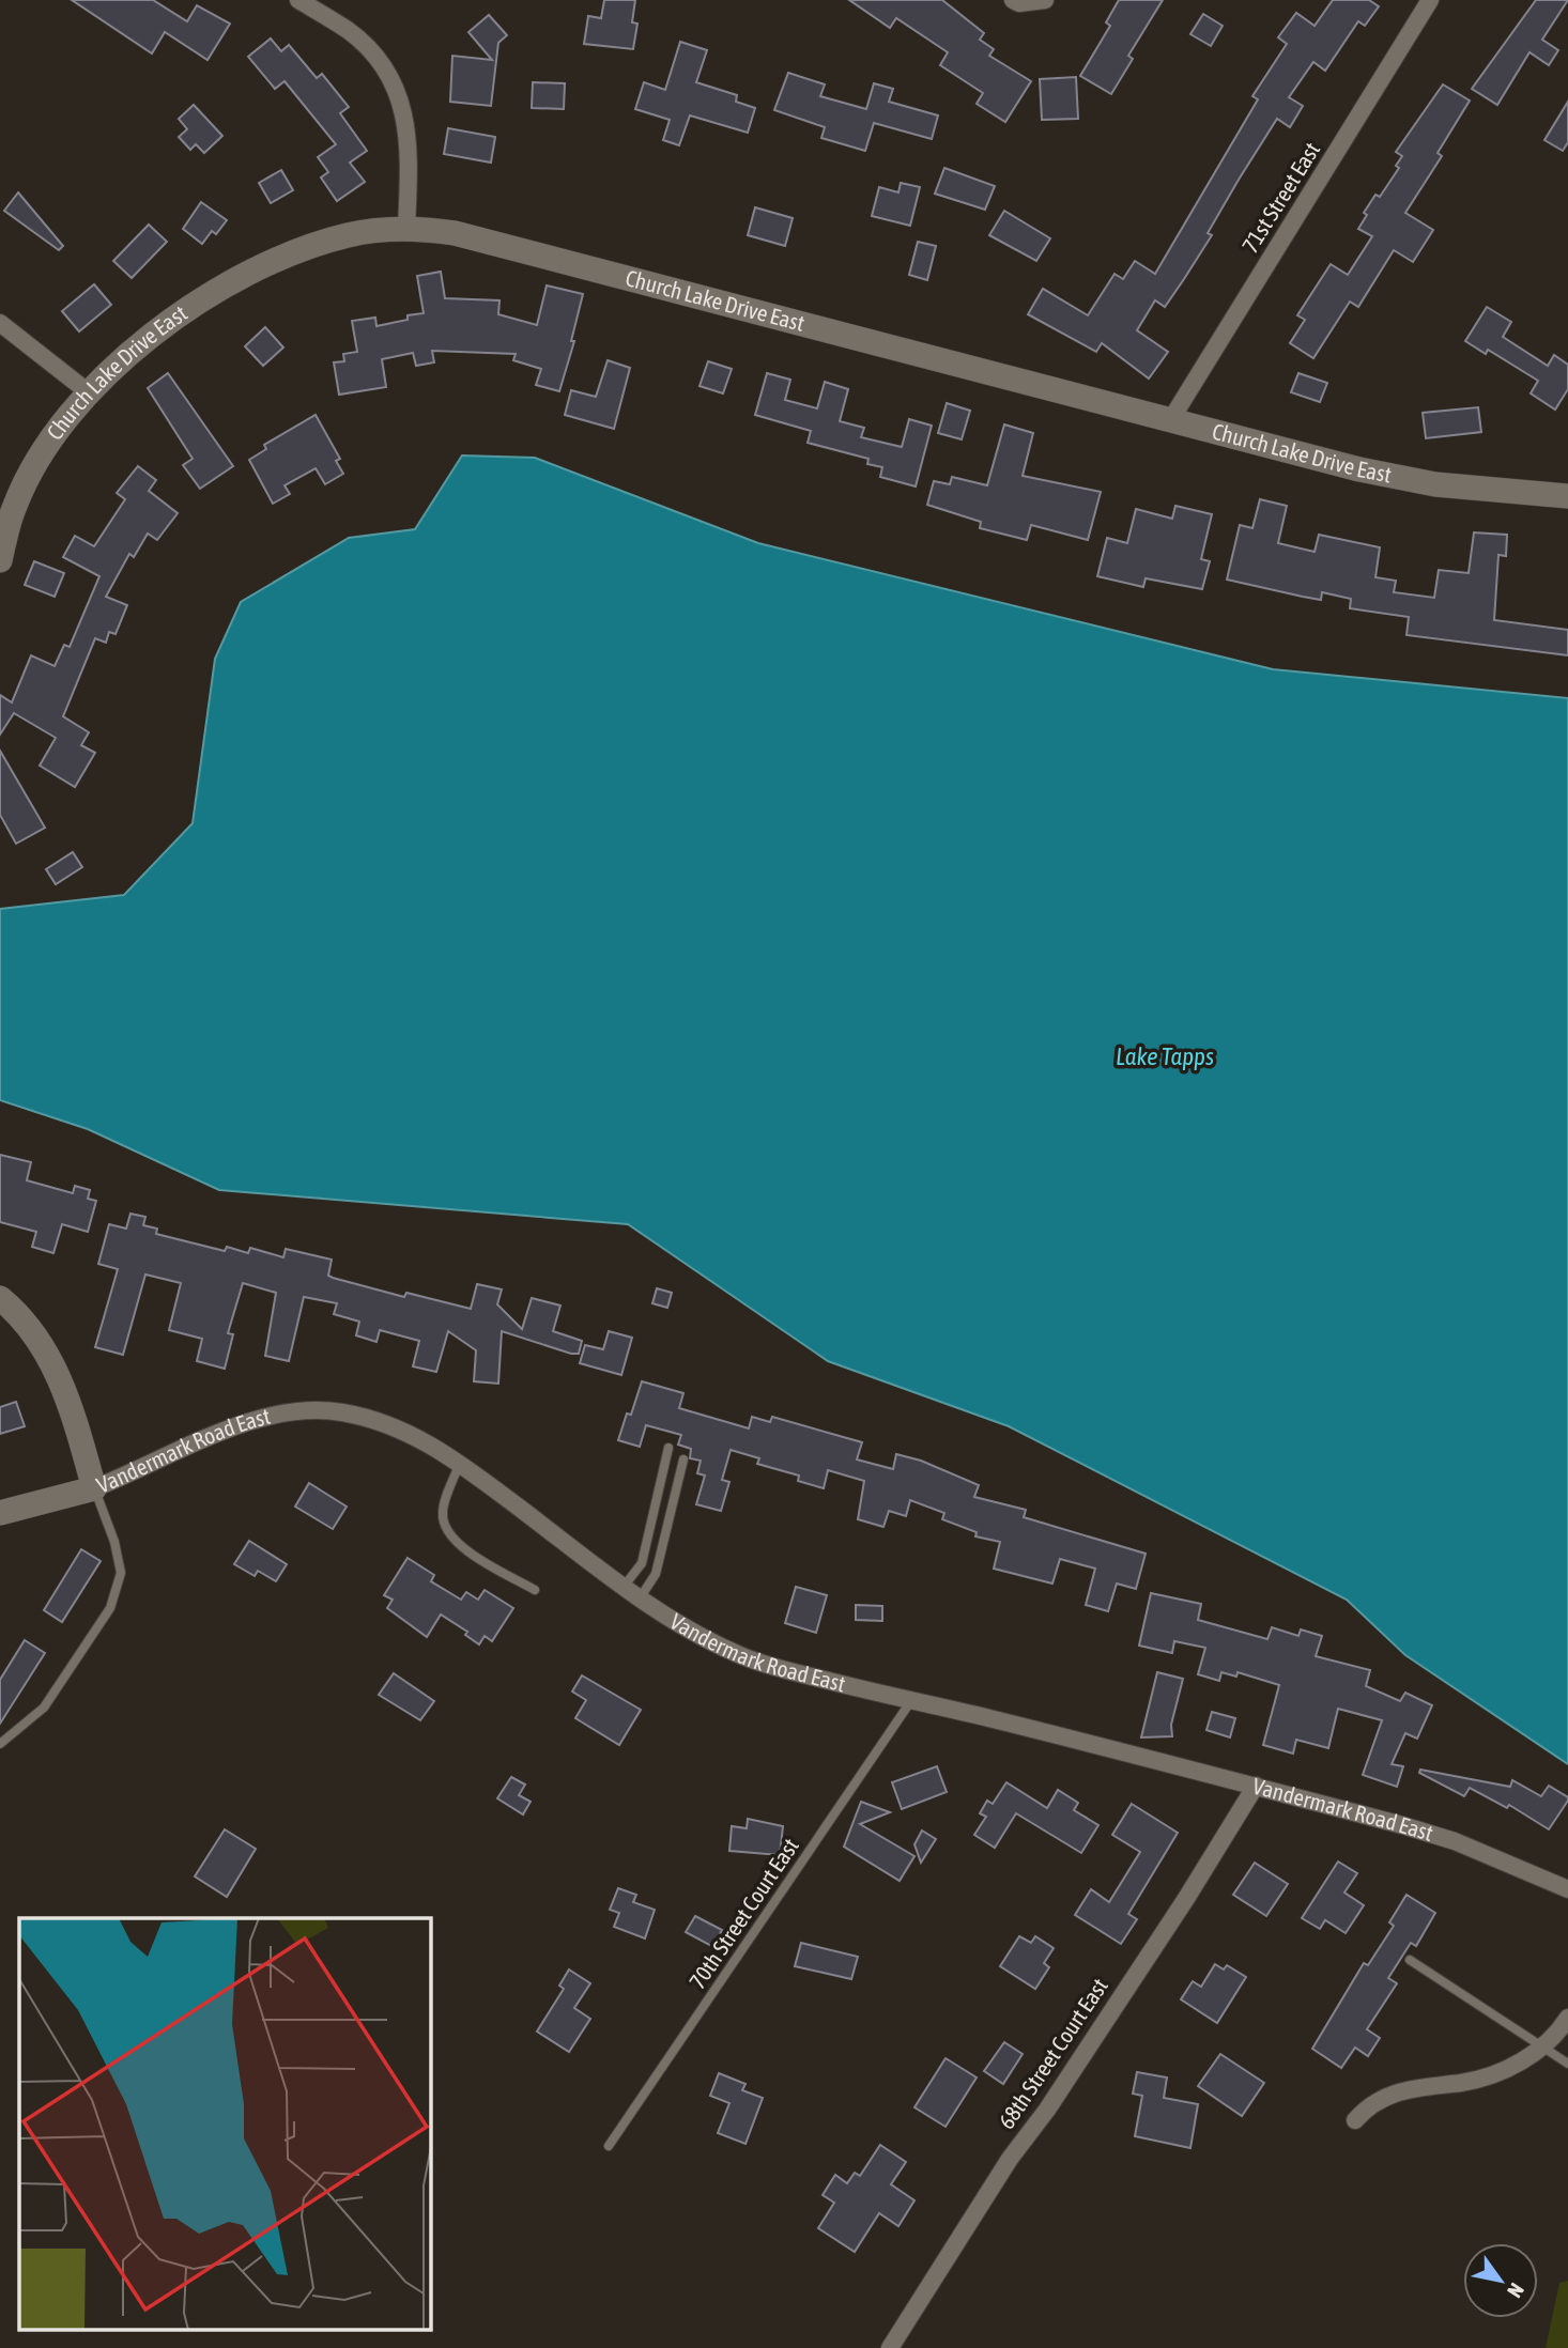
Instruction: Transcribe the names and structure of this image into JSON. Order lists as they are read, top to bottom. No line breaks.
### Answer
{"streets":{"street":["71st Street East","Church Lake Drive East","Vandermark Road East","68th Street Court East"],"lane":["70th Street Court East"]},"crossings":[["71st Street East","Church Lake Drive East"],["Vandermark Road East","70th Street Court East"],["Vandermark Road East","68th Street Court East"]],"water":["Lake Tapps"],"north":"bottom right"}
